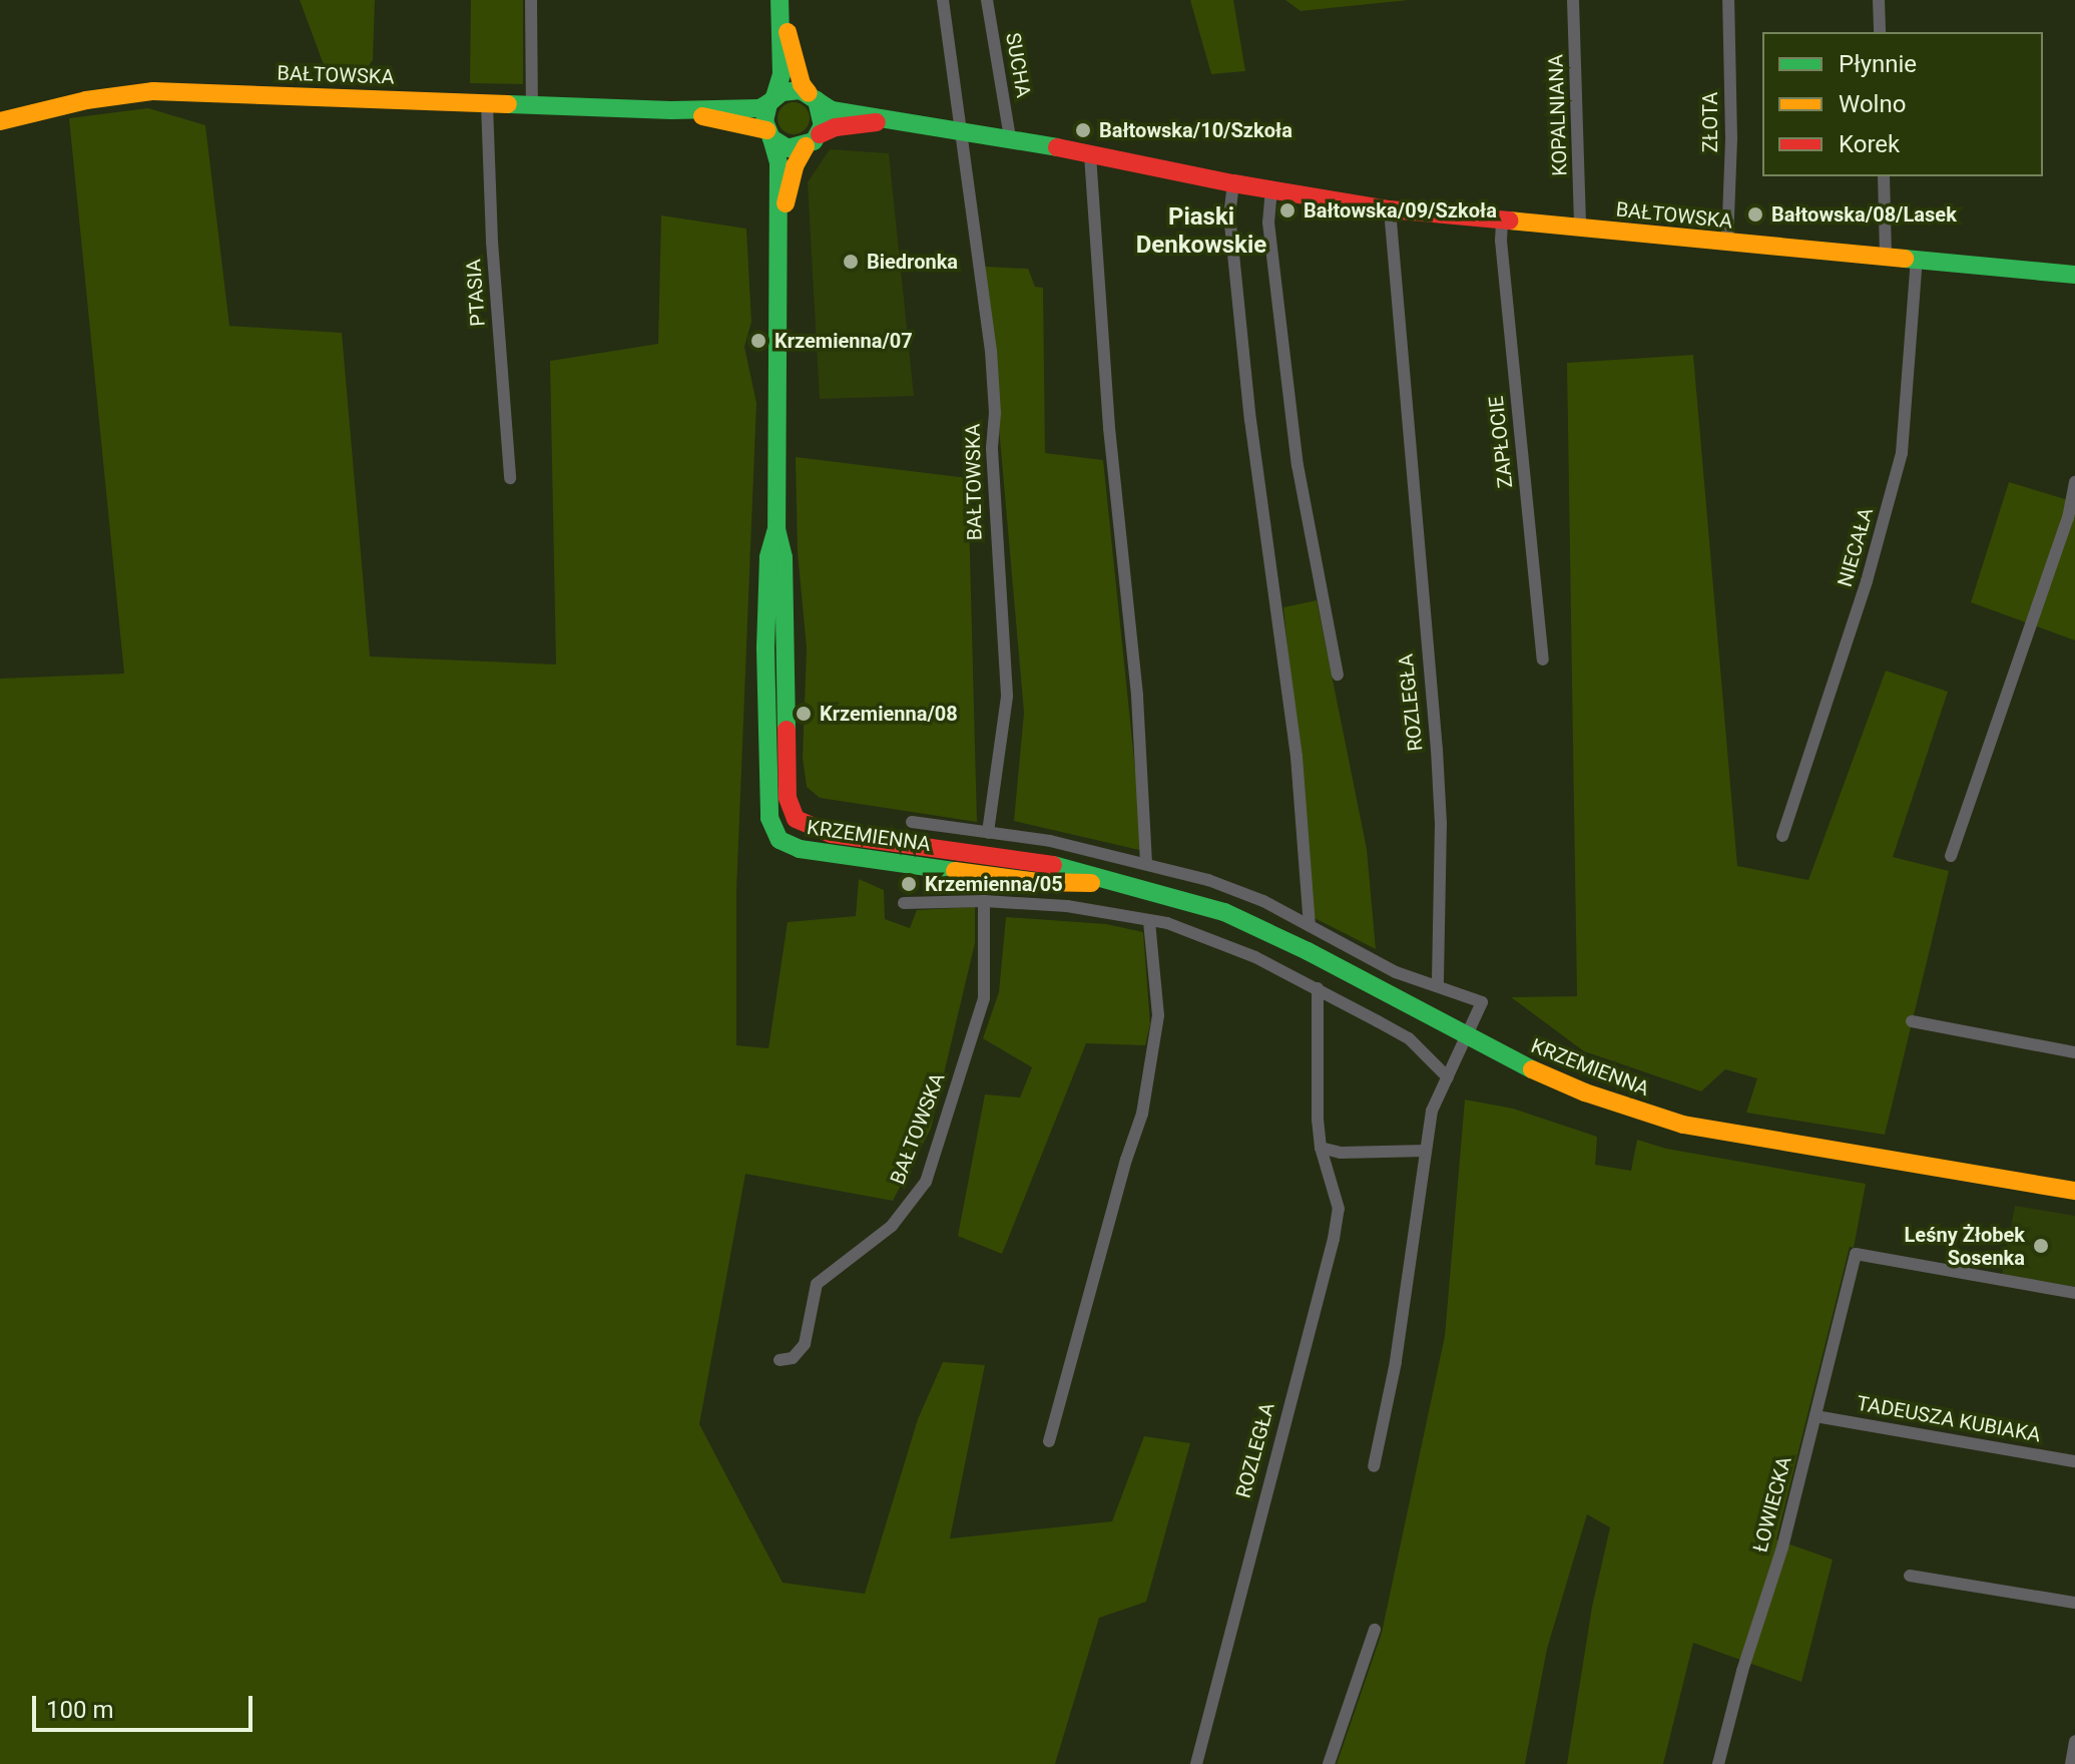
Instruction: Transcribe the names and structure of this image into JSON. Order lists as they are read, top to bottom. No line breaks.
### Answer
{"streets":{"main road":["BAŁTOWSKA","KRZEMIENNA"],"street":["SUCHA","KOPALNIANA","ZŁOTA","PTASIA","ZAPŁOCIE","NIECAŁA","ROZLEGŁA","TADEUSZA KUBIAKA","ŁOWIECKA"]},"crossings":[["SUCHA","BAŁTOWSKA"],["BAŁTOWSKA","KOPALNIANA"],["BAŁTOWSKA","ZŁOTA"],["BAŁTOWSKA","PTASIA"],["BAŁTOWSKA","ZAPŁOCIE"],["BAŁTOWSKA","NIECAŁA"],["BAŁTOWSKA","ROZLEGŁA"],["BAŁTOWSKA","KRZEMIENNA"],["TADEUSZA KUBIAKA","ŁOWIECKA"]],"districts":["Piaski Denkowskie"],"places":["Bałtowska/10/Szkoła","Bałtowska/09/Szkoła","Bałtowska/08/Lasek","Biedronka","Krzemienna/07","Krzemienna/08","Krzemienna/05","Leśny Żłobek Sosenka"],"legend":["Płynnie","Wolno","Korek"],"scale_bar":"100 m"}
